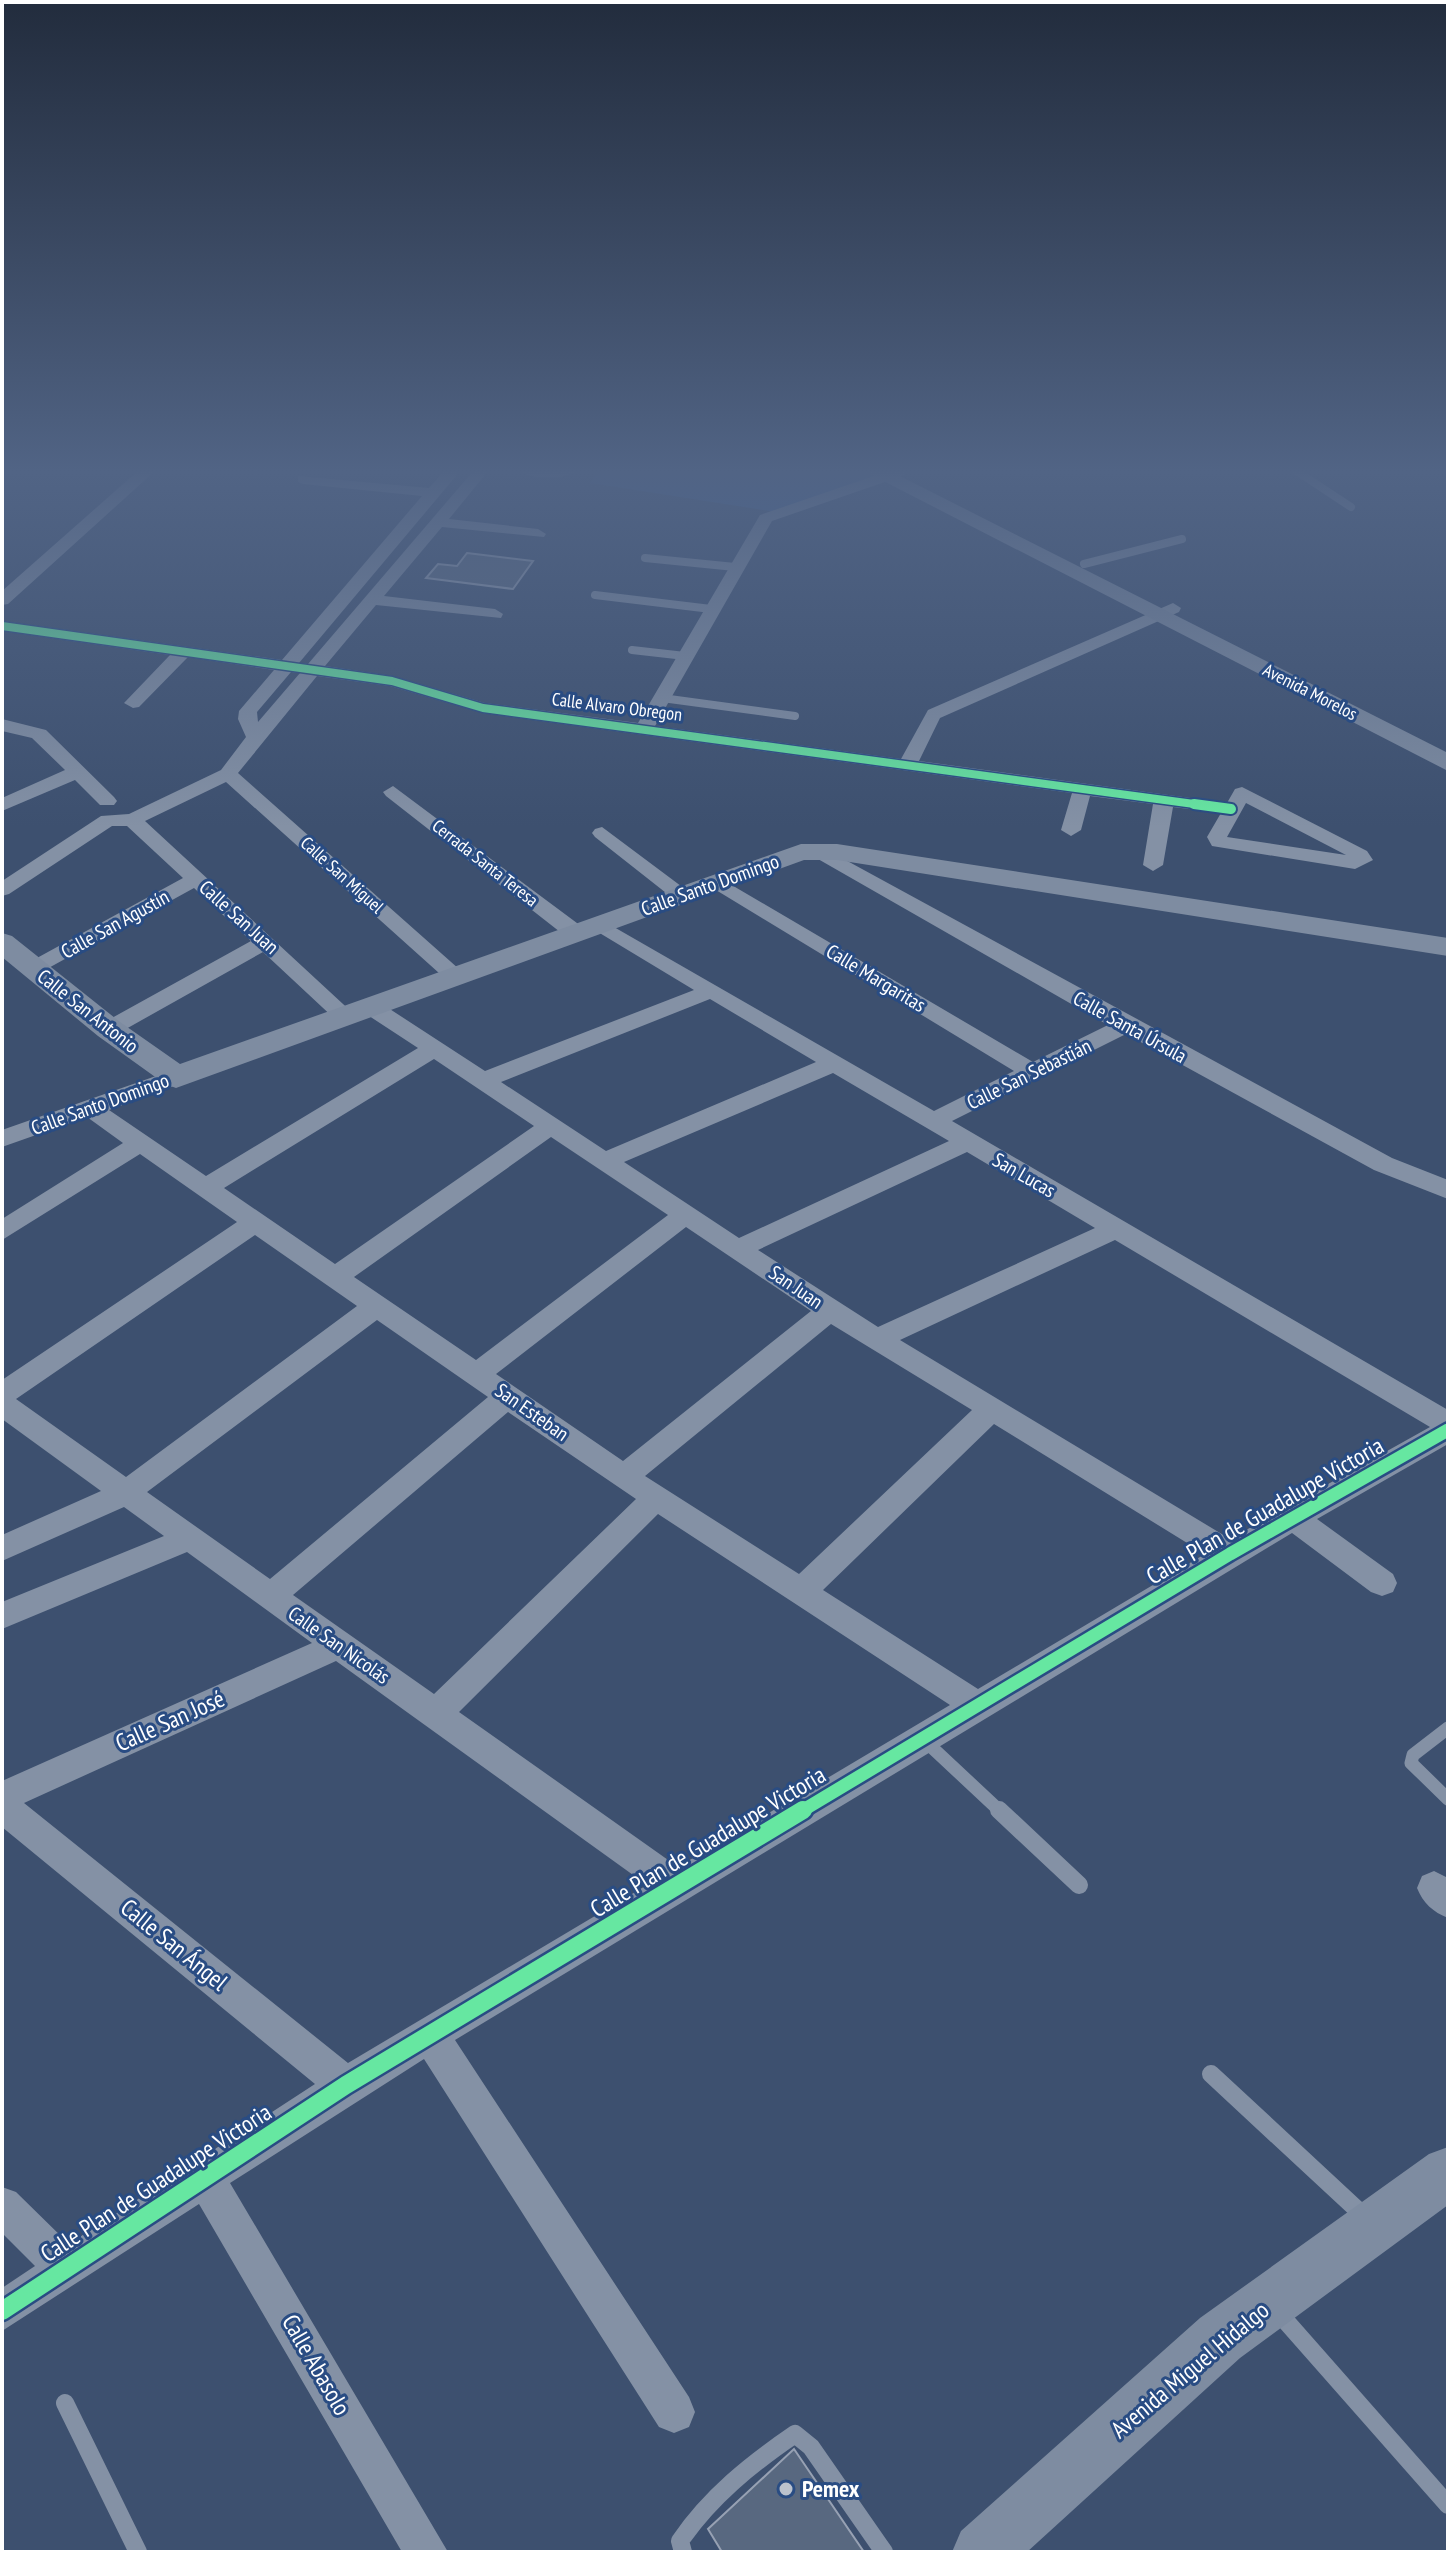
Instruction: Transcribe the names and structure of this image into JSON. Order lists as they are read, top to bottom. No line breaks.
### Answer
{"streets":{"main road":["Avenida Morelos","Calle Santo Domingo","Calle San Antonio","Avenida Miguel Hidalgo"],"street":["Calle Alvaro Obregon","Cerrada Santa Teresa","Calle San Miguel","Calle San Juan","Calle San Agustín","Calle Margaritas","Calle Santa Úrsula","Calle San Sebastián","San Lucas","San Juan","San Esteban","Calle Plan de Guadalupe Victoria","Calle San Nicolás","Calle San José","Calle San Ángel","Calle Abasolo"]},"crossings":[["Cerrada Santa Teresa","Calle Santo Domingo"],["Cerrada Santa Teresa","San Lucas"],["Calle San Miguel","Calle Santo Domingo"],["Calle Santo Domingo","Calle San Juan"],["Calle Santo Domingo","Calle Margaritas"],["Calle Santo Domingo","Calle San Antonio"],["Calle Santo Domingo","Calle Santa Úrsula"],["Calle Santo Domingo","San Lucas"],["Calle Santo Domingo","San Juan"],["Calle Santo Domingo","San Esteban"],["Calle San Juan","Calle San Agustín"],["Calle San Juan","San Juan"],["Calle San Agustín","Calle San Antonio"],["Calle Margaritas","Calle San Sebastián"],["Calle Santa Úrsula","Calle San Sebastián"],["Calle San Sebastián","San Lucas"],["San Lucas","Calle Plan de Guadalupe Victoria"],["San Juan","Calle Plan de Guadalupe Victoria"],["San Esteban","Calle Plan de Guadalupe Victoria"],["Calle Plan de Guadalupe Victoria","Calle San Nicolás"],["Calle Plan de Guadalupe Victoria","Calle San Ángel"],["Calle Plan de Guadalupe Victoria","Calle Abasolo"],["Calle San Nicolás","Calle San José"]],"places":["Pemex"]}
